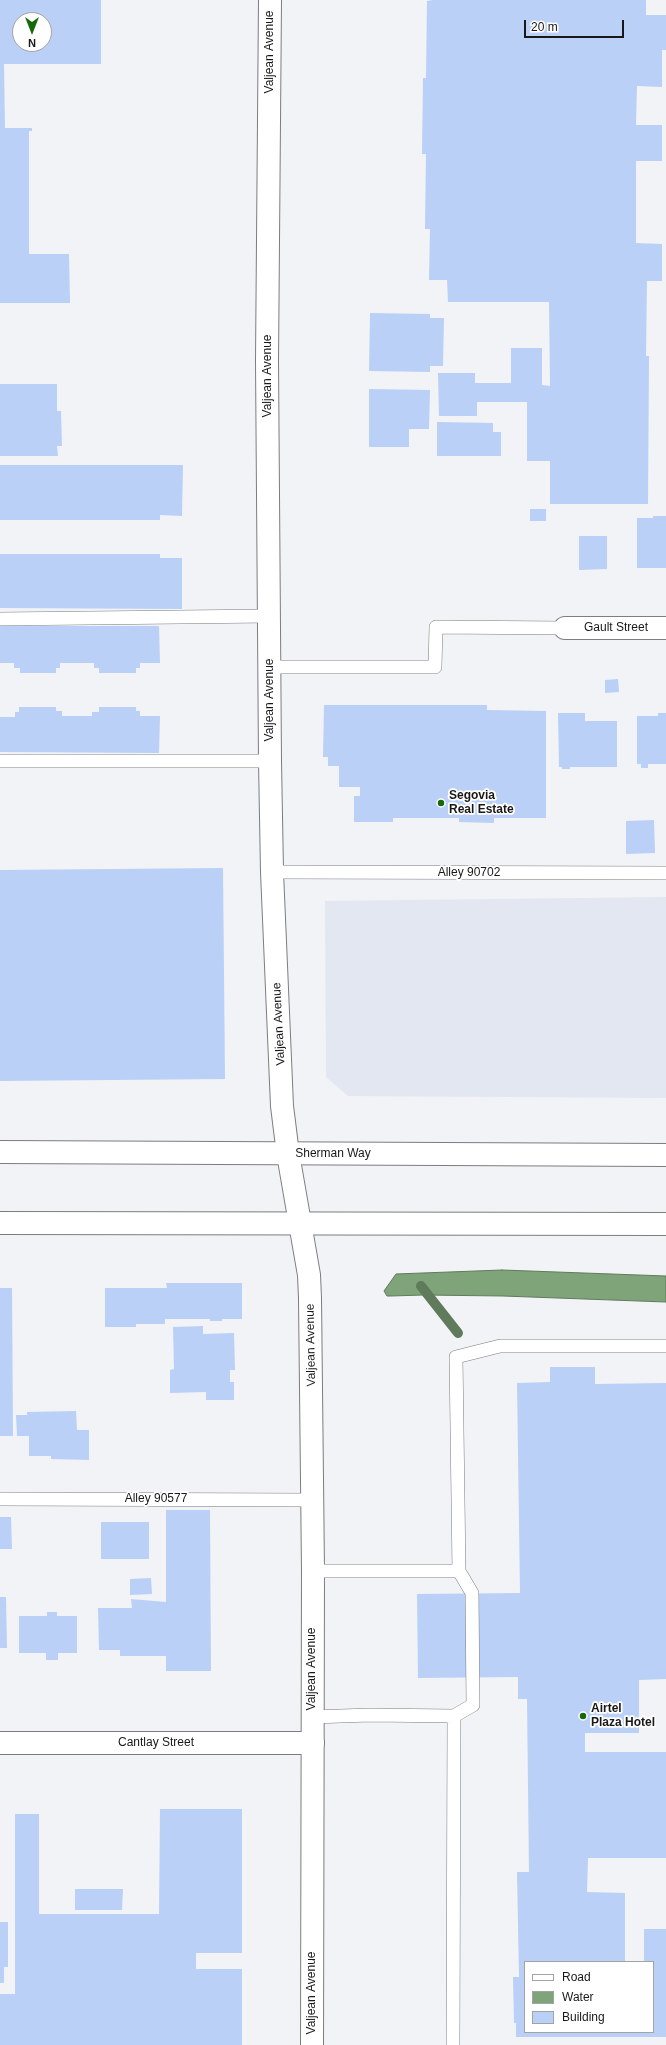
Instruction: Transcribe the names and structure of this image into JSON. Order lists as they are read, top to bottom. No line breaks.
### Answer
{"streets":{"main road":["Valjean Avenue","Gault Street","Sherman Way","Cantlay Street"],"lane":["Alley 90702","Alley 90577"]},"crossings":[["Valjean Avenue","Alley 90702"],["Valjean Avenue","Sherman Way"],["Valjean Avenue","Alley 90577"],["Valjean Avenue","Cantlay Street"]],"places":["Segovia Real Estate","Airtel Plaza Hotel"],"legend":["Road","Water","Building"],"scale_bar":"20 m","north":"bottom"}
